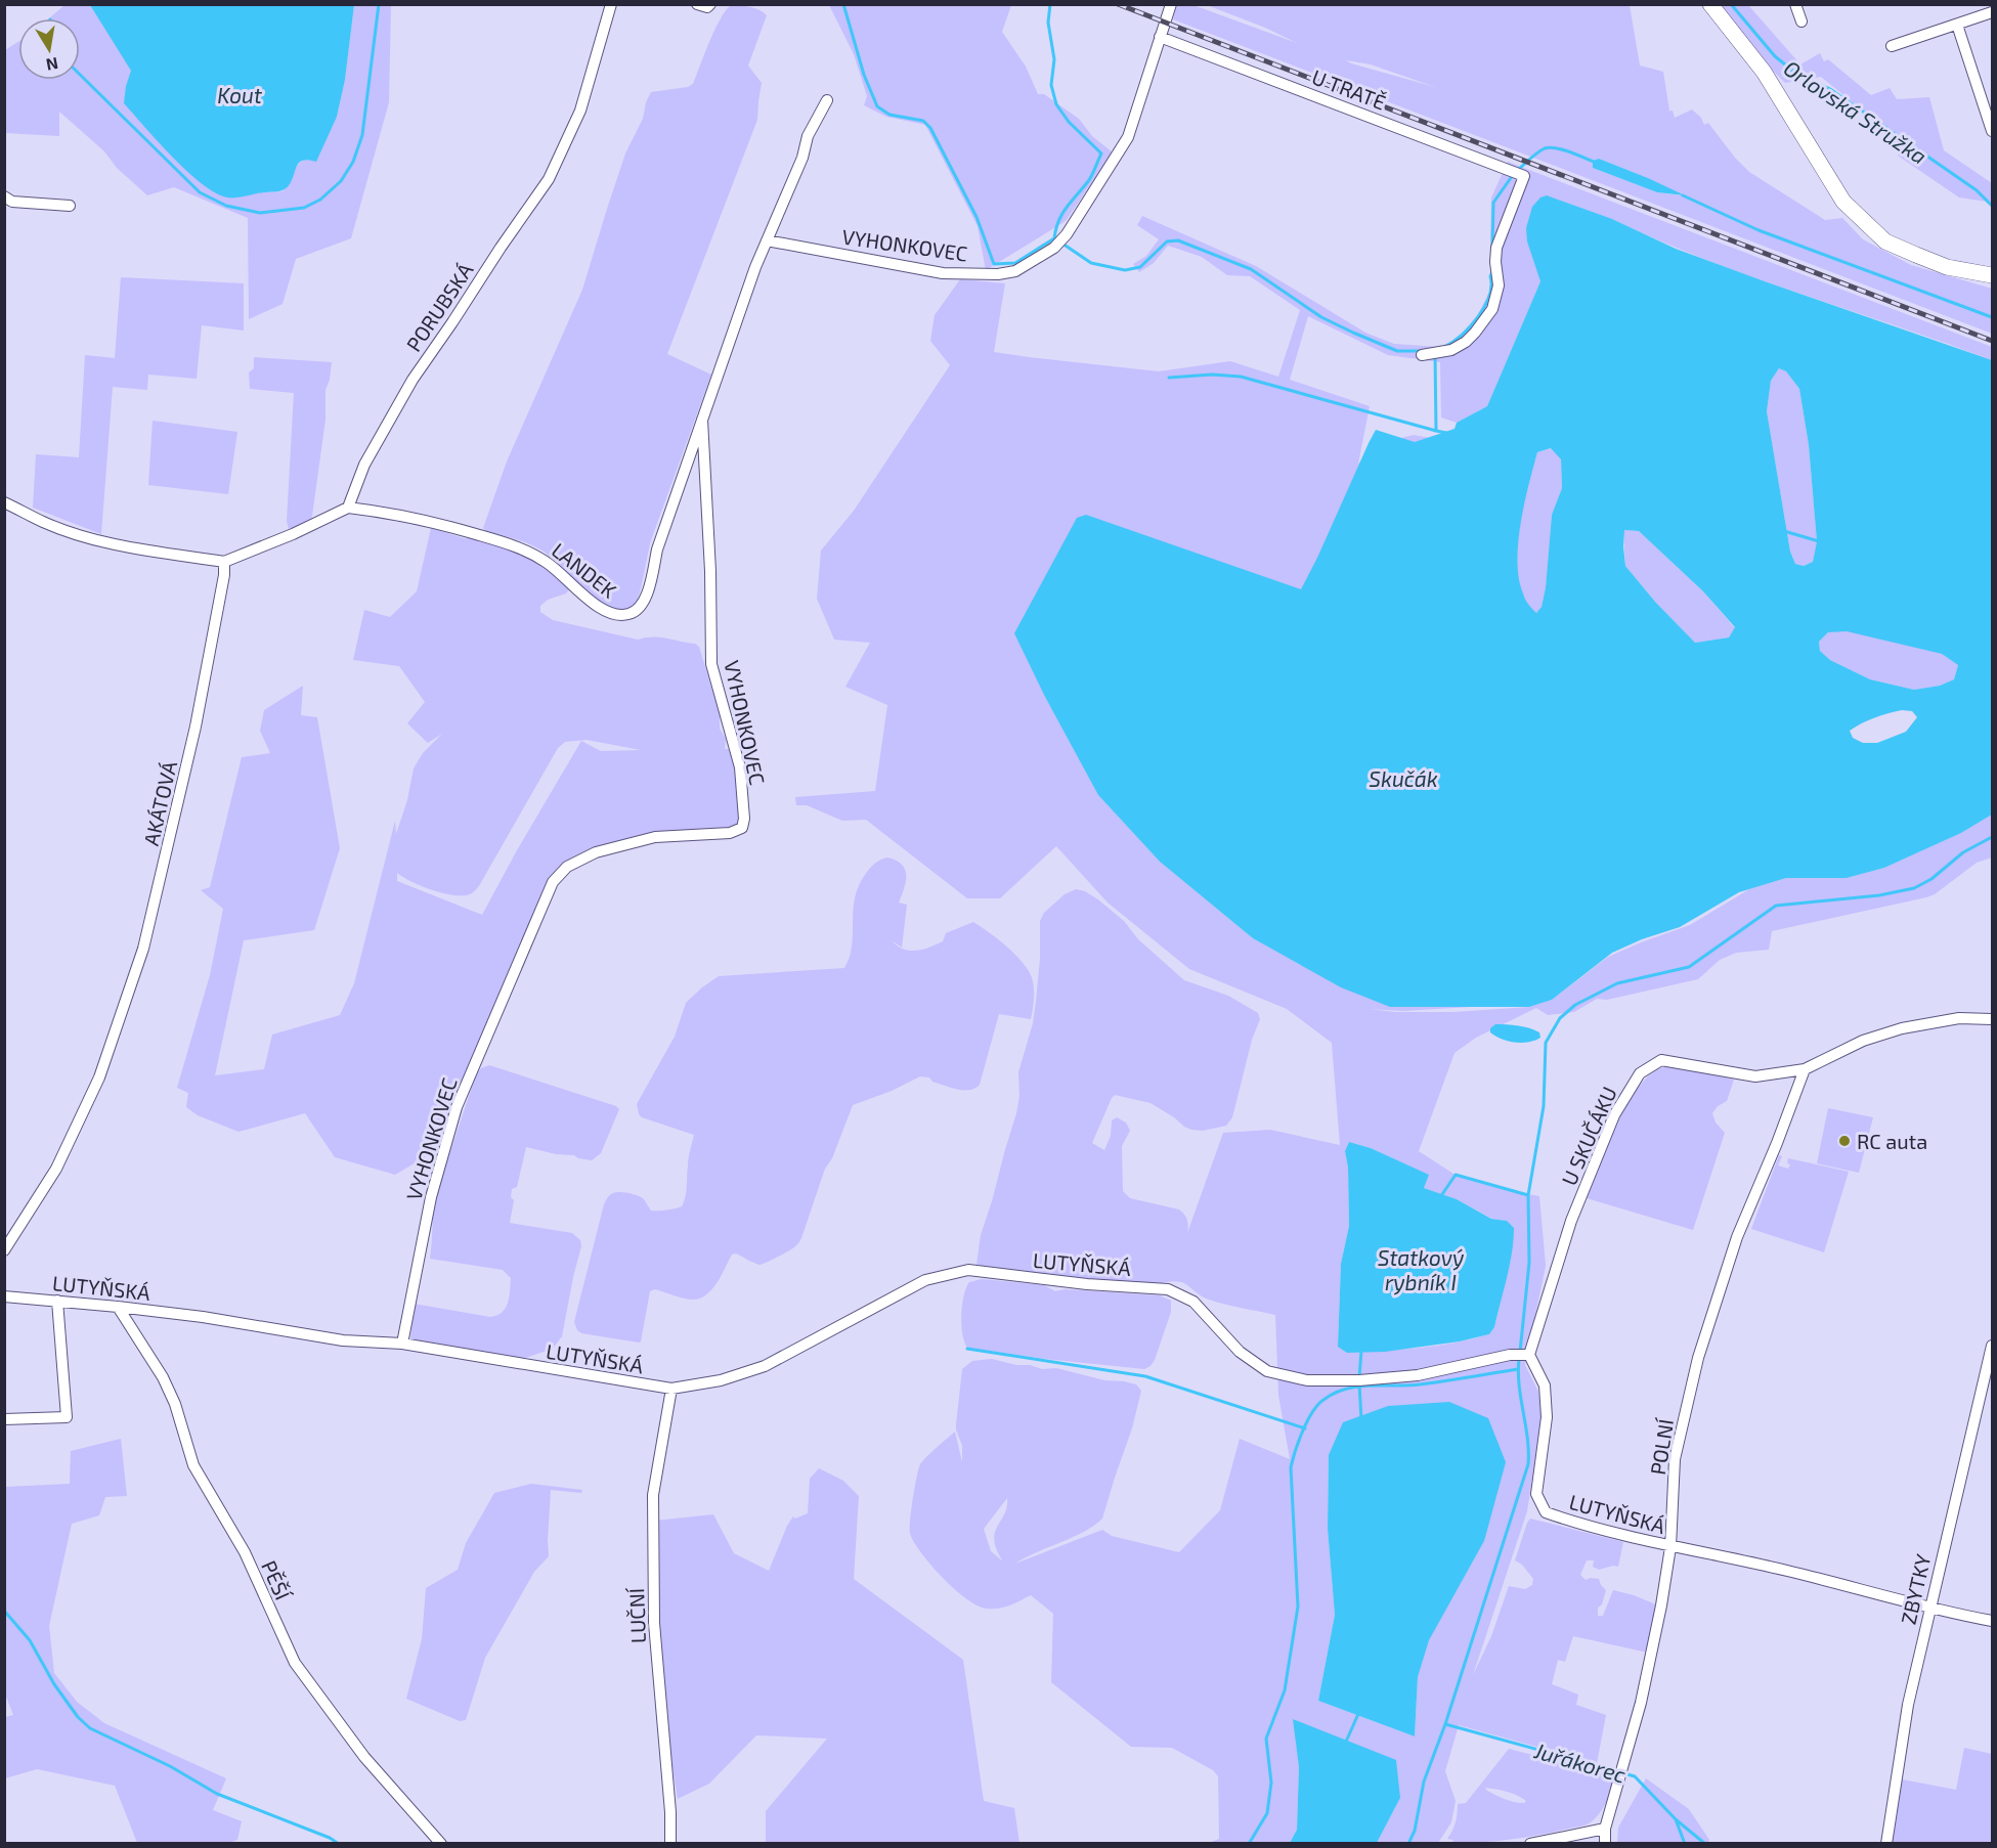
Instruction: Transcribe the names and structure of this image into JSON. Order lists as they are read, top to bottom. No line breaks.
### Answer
{"streets":{"street":["U TRATĚ","VYHONKOVEC","PORUBSKÁ","LANDEK","AKÁTOVÁ","U SKUČÁKU","LUTYŇSKÁ","POLNÍ","PĚŠÍ","ZBYTKY","LUČNÍ"]},"crossings":[["U TRATĚ","VYHONKOVEC"],["VYHONKOVEC","LANDEK"],["VYHONKOVEC","LUTYŇSKÁ"],["PORUBSKÁ","LANDEK"],["U SKUČÁKU","LUTYŇSKÁ"],["U SKUČÁKU","POLNÍ"],["LUTYŇSKÁ","POLNÍ"],["LUTYŇSKÁ","PĚŠÍ"],["LUTYŇSKÁ","ZBYTKY"],["LUTYŇSKÁ","LUČNÍ"]],"water":["Kout","Orlovská Stružka","Skučák","Statkový rybník I","Juřákorec"],"places":["RC auta"],"north":"bottom"}
